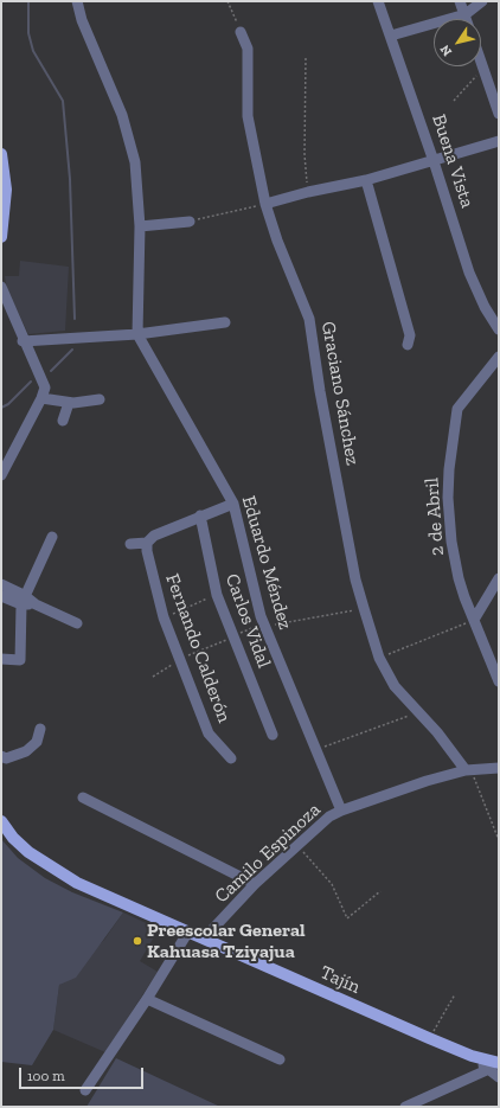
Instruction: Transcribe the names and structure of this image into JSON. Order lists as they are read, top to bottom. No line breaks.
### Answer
{"streets":{"main road":["Tajín"],"street":["Buena Vista","Graciano Sánchez","2 de Abril","Eduardo Méndez","Carlos Vidal","Fernando Calderón","Camilo Espinoza"]},"crossings":[["Graciano Sánchez","Camilo Espinoza"],["Eduardo Méndez","Camilo Espinoza"],["Camilo Espinoza","Tajín"]],"places":["Preescolar General Kahuasa Tziyajua"],"scale_bar":"100 m","north":"bottom left"}
